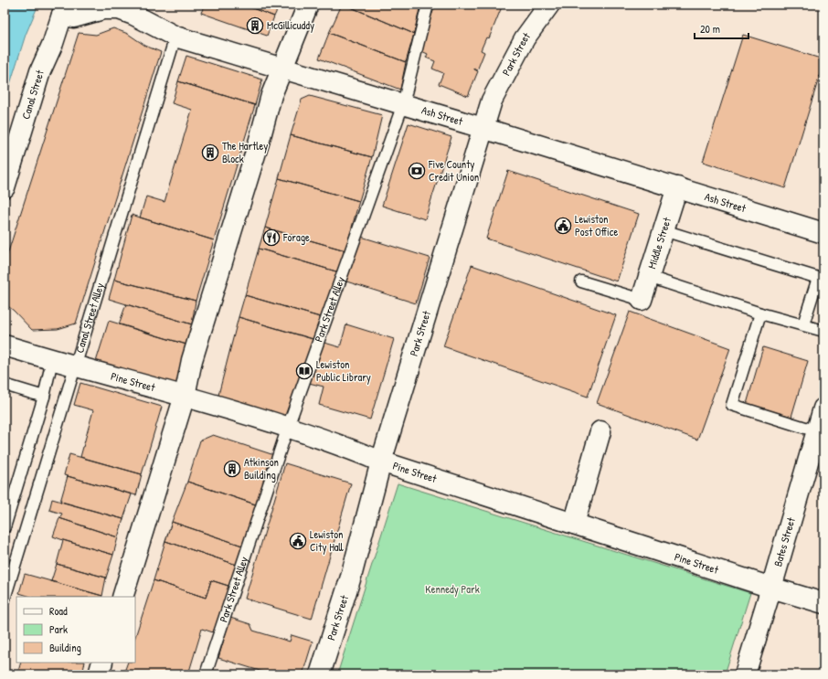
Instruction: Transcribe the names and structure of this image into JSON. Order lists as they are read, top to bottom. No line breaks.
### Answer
{"streets":{"main road":["Park Street","Canal Street","Ash Street","Middle Street","Pine Street","Bates Street"],"lane":["Park Street Alley","Canal Street Alley"]},"crossings":[["Park Street","Ash Street"],["Park Street","Pine Street"],["Canal Street","Ash Street"],["Ash Street","Middle Street"],["Ash Street","Park Street Alley"],["Ash Street","Canal Street Alley"],["Park Street Alley","Pine Street"],["Canal Street Alley","Pine Street"],["Pine Street","Bates Street"]],"parks":["Kennedy Park"],"places":{"building":["McGillicuddy","The Hartley Block","Atkinson Building"],"bank":["Five County Credit Union"],"public building":["Lewiston Post Office","Lewiston City Hall"],"restaurant":["Forage"],"library":["Lewiston Public Library"]},"legend":["Road","Park","Building"],"scale_bar":"20 m"}
